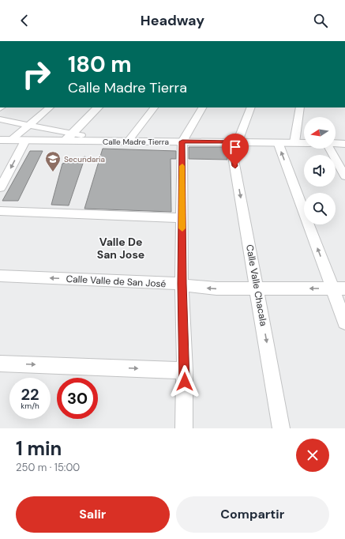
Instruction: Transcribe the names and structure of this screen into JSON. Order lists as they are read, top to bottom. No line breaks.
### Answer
{"streets":{"street":["Calle Madre Tierra","Calle Valle de San José","Calle Valle Chacala"]},"crossings":[["Calle Madre Tierra","Calle Valle Chacala"],["Calle Valle de San José","Calle Valle Chacala"]],"districts":["Valle De San Jose"],"places":{"school or university":["Secundaria"]},"north":"left","page":{"header":"Headway","turn":["180 m","Calle Madre Tierra"],"speed":"22 km/h","limit":"30","heading":["1 min","250 m · 15:00"],"buttons":["Salir","Compartir"]}}
